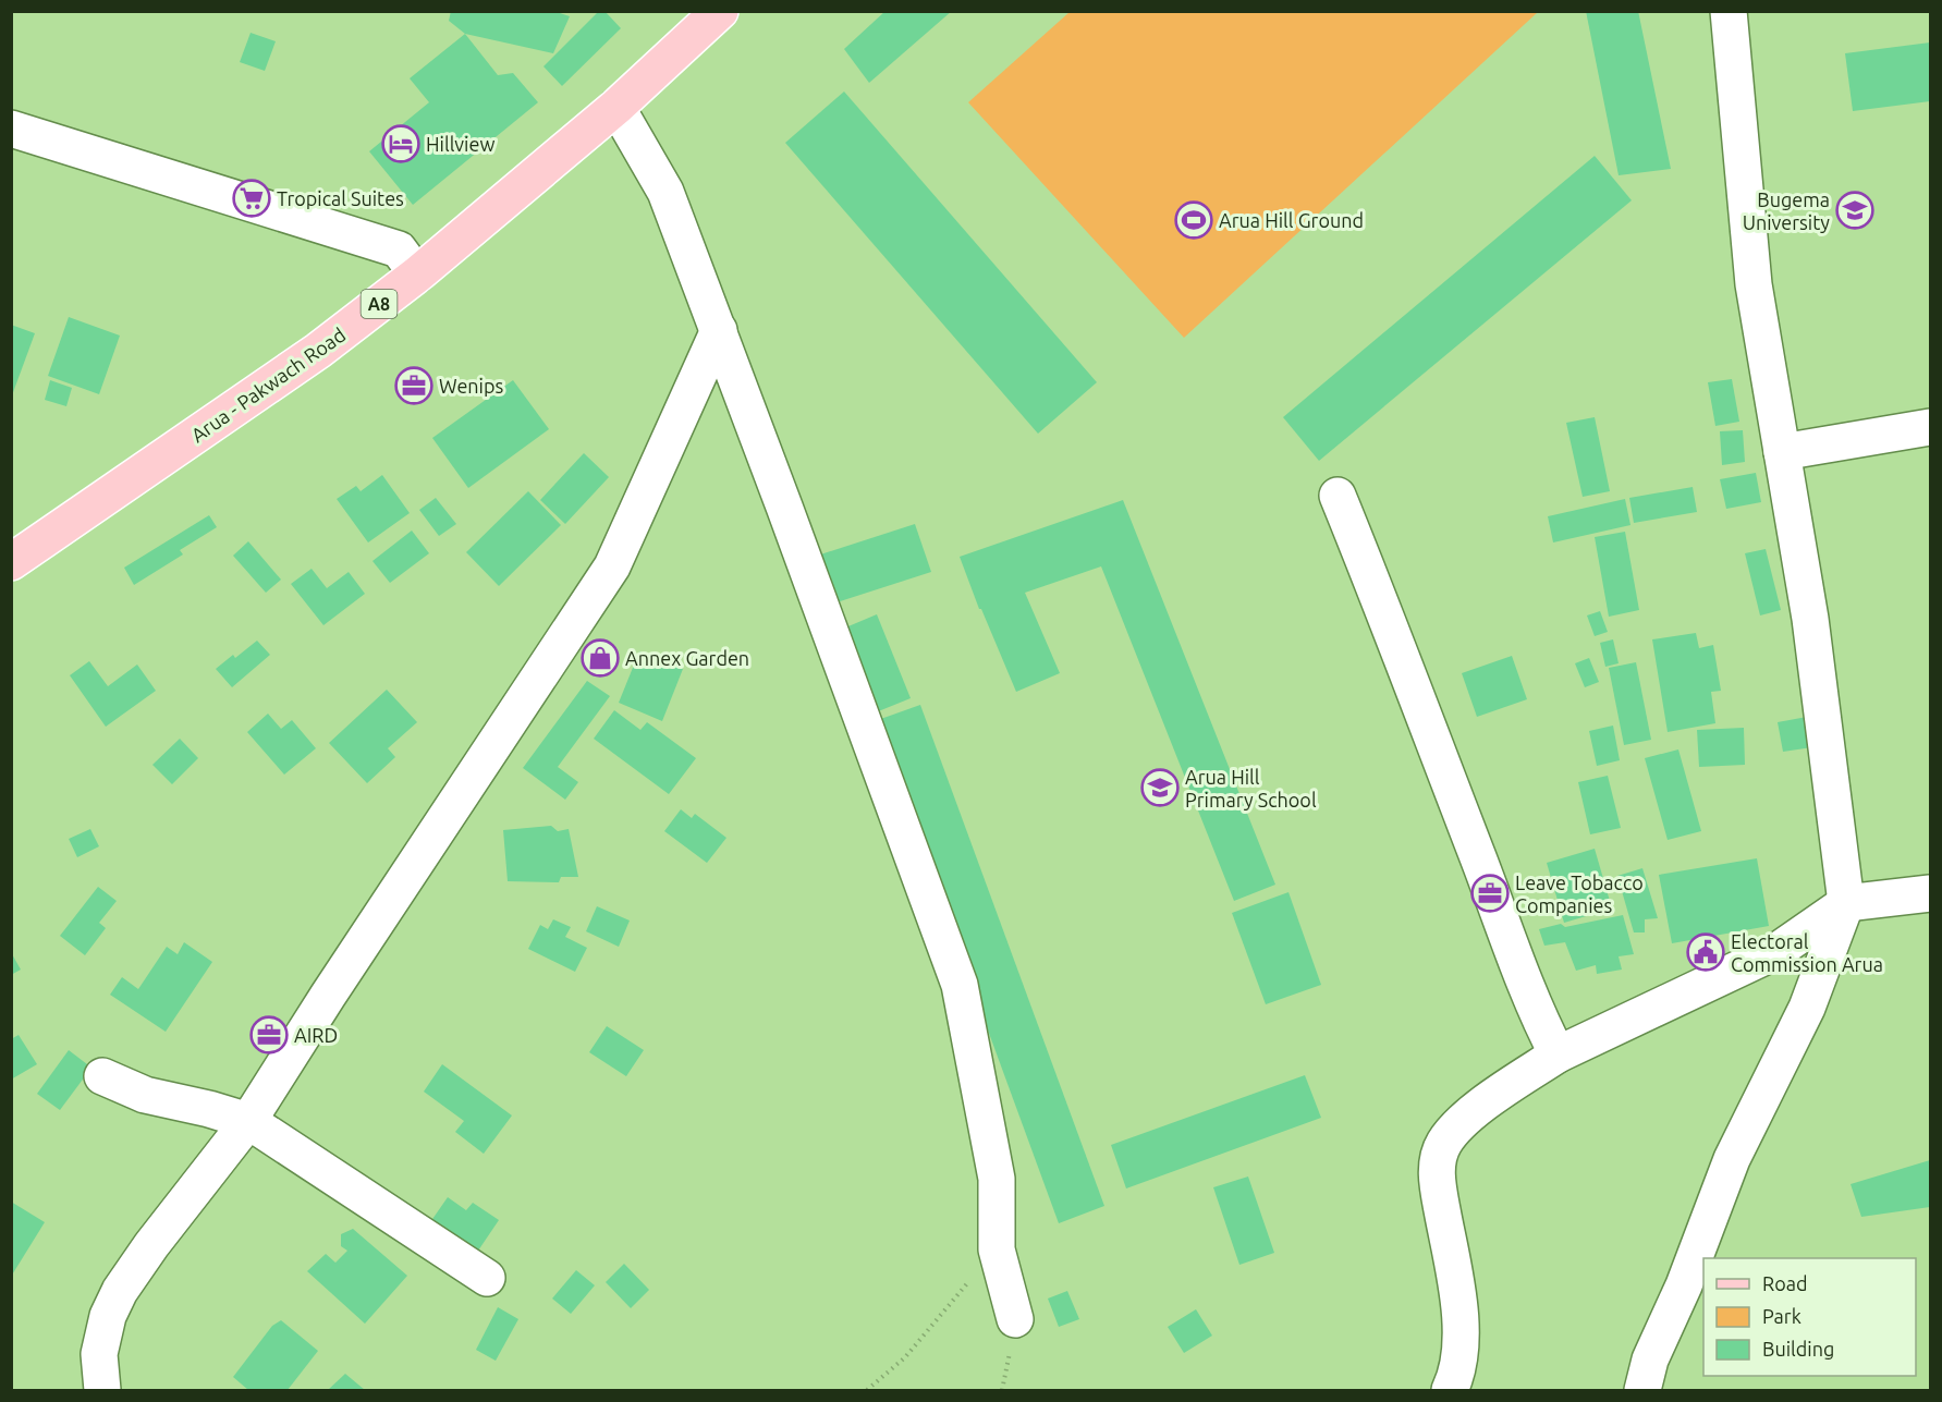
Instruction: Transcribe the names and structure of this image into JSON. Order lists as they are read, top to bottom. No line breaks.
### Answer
{"streets":{"main road":["A8","Arua - Pakwach Road"]},"places":{"hotel":["Hillview"],"supermarket":["Tropical Suites"],"school or university":["Bugema University","Arua Hill Primary School"],"sports":["Arua Hill Ground"],"office":["Wenips","Leave Tobacco Companies","AIRD"],"shop":["Annex Garden"],"public building":["Electoral Commission Arua"]},"legend":["Road","Park","Building"]}
